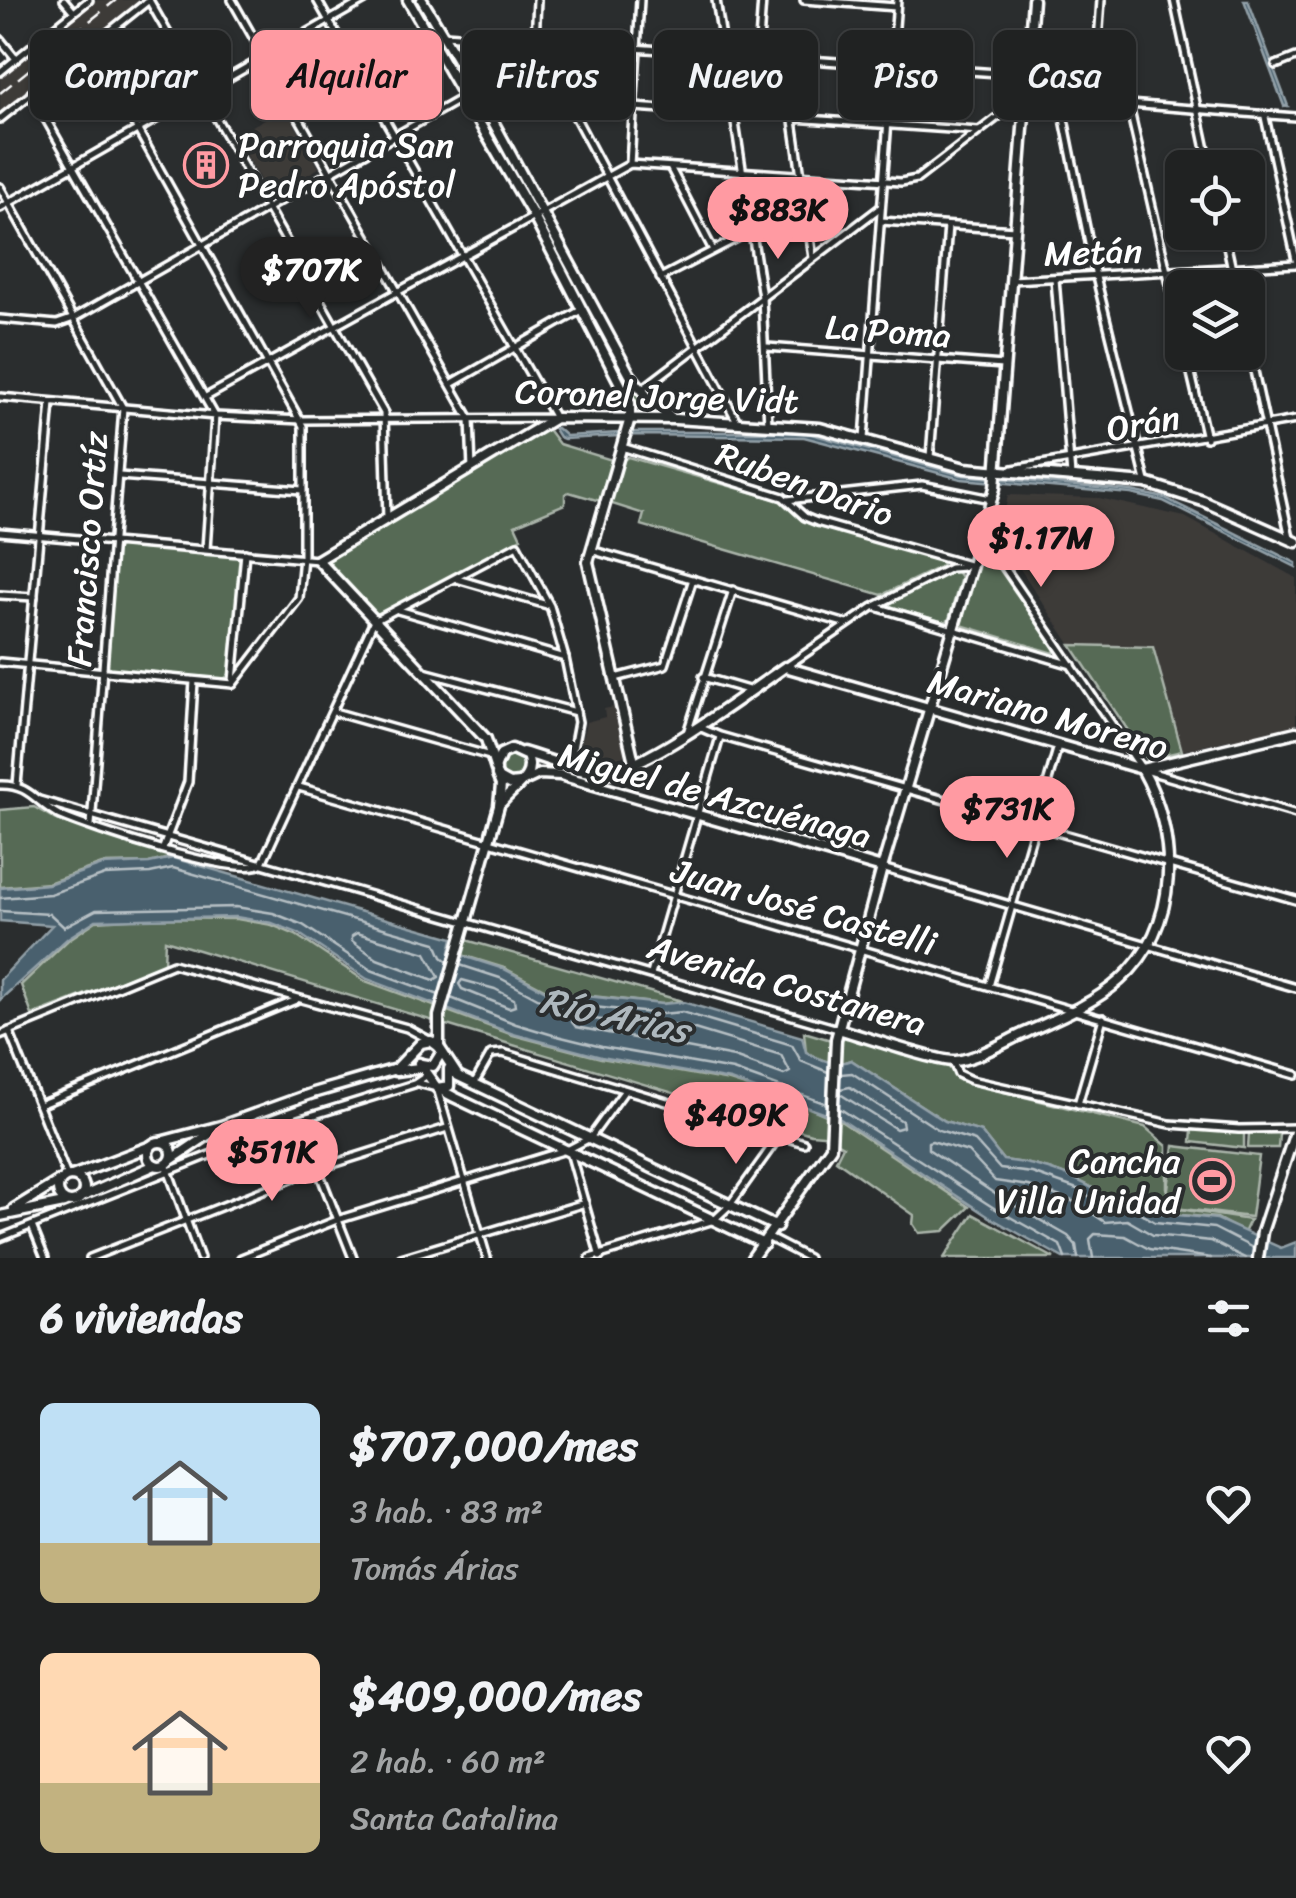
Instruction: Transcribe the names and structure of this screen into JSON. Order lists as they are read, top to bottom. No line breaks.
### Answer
{"streets":{"main road":["Coronel Jorge Vidt","Mariano Moreno","Miguel de Azcuénaga","Avenida Costanera"],"street":["Metán","La Poma","Orán","Ruben Dario","Francisco Ortíz","Juan José Castelli"]},"crossings":[["Coronel Jorge Vidt","Orán"],["Coronel Jorge Vidt","Francisco Ortíz"],["Francisco Ortíz","Avenida Costanera"]],"water":["Río Arias"],"places":{"building":["Parroquia San Pedro Apóstol"],"sports":["Cancha Villa Unidad"]},"page":{"chip":["Comprar","Alquilar","Filtros","Nuevo","Piso","Casa"],"price":["$883K","$707K","$1.17M","$731K","$409K","$511K"],"heading":"6 viviendas","list":[{"name":"$707,000/mes","note":"3 hab. · 83 m² · Tomás Árias"},{"name":"$409,000/mes","note":"2 hab. · 60 m² · Santa Catalina"}]}}
